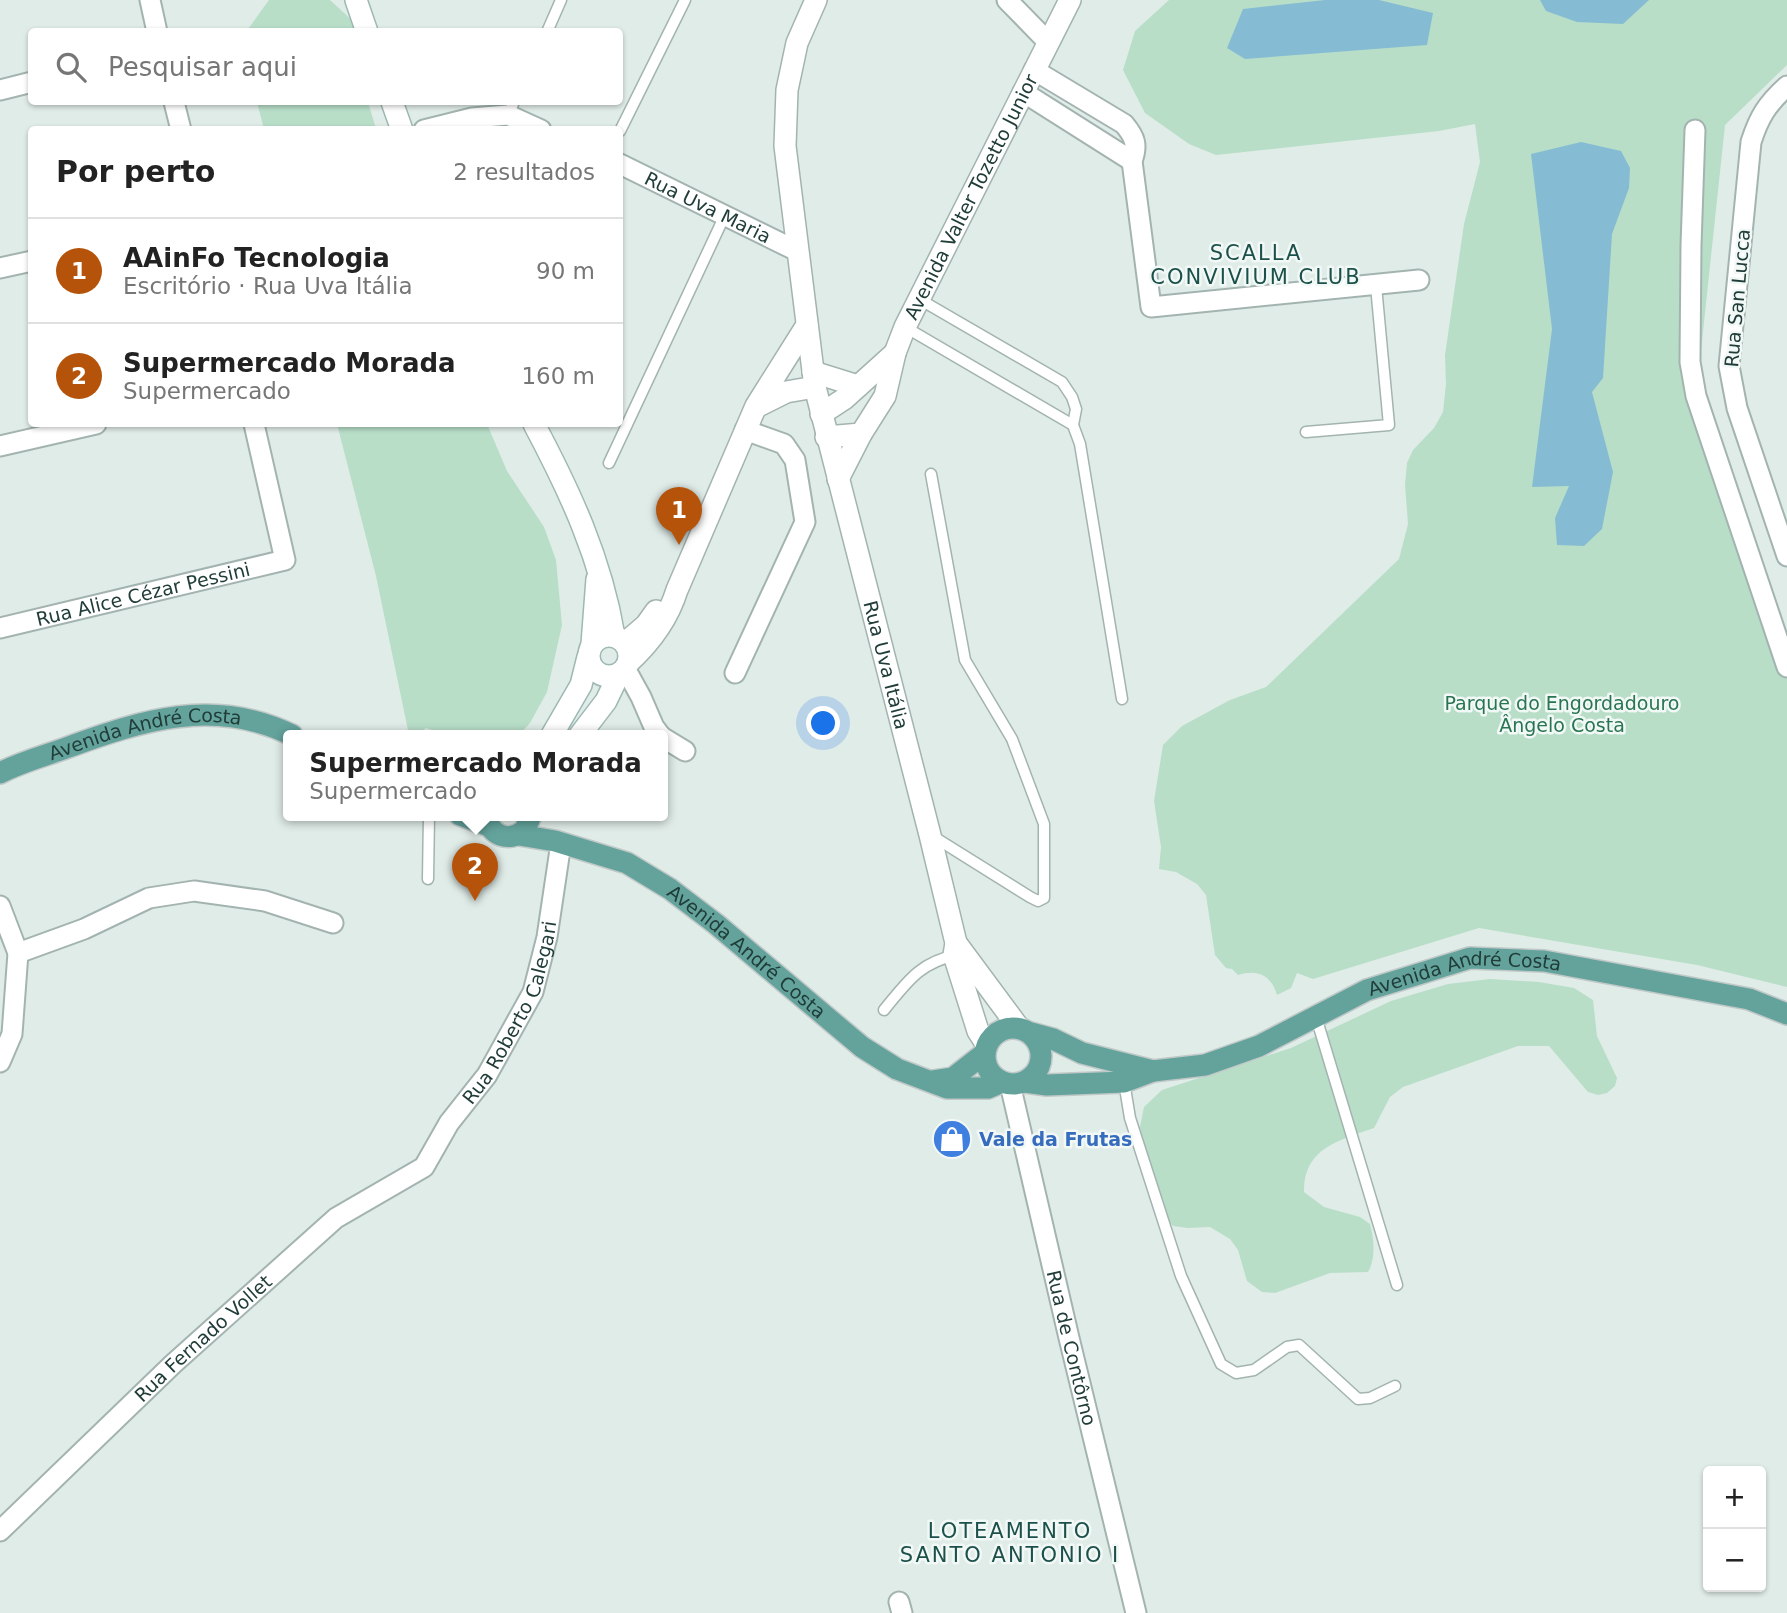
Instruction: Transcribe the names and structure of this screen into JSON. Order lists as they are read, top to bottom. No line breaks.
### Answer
{"streets":{"main road":["Avenida André Costa"],"street":["Avenida Valter Tozetto Junior","Rua Uva Maria","Rua San Lucca","Rua Alice Cézar Pessini","Rua Uva Itália","Rua Roberto Calegari","Rua Fernado Vollet","Rua de Contôrno"]},"crossings":[["Avenida Valter Tozetto Junior","Rua Uva Itália"],["Rua Uva Maria","Rua Uva Itália"],["Rua Uva Itália","Avenida André Costa"],["Rua Uva Itália","Rua de Contôrno"],["Avenida André Costa","Rua Roberto Calegari"],["Avenida André Costa","Rua de Contôrno"],["Rua Roberto Calegari","Rua Fernado Vollet"]],"districts":["SCALLA CONVIVIUM CLUB","LOTEAMENTO SANTO ANTONIO I"],"parks":["Parque do Engordadouro Ângelo Costa"],"places":{"shop":["Vale da Frutas"]},"page":{"search":"Pesquisar aqui","heading":["Por perto","2 resultados"],"list":[{"mark":"1","name":"AAinFo Tecnologia","note":"Escritório · Rua Uva Itália","value":"90 m"},{"mark":"2","name":"Supermercado Morada","note":"Supermercado","value":"160 m"}],"pins":["1","2"],"popup":["Supermercado Morada","Supermercado"],"map_buttons":["+","−"]}}
